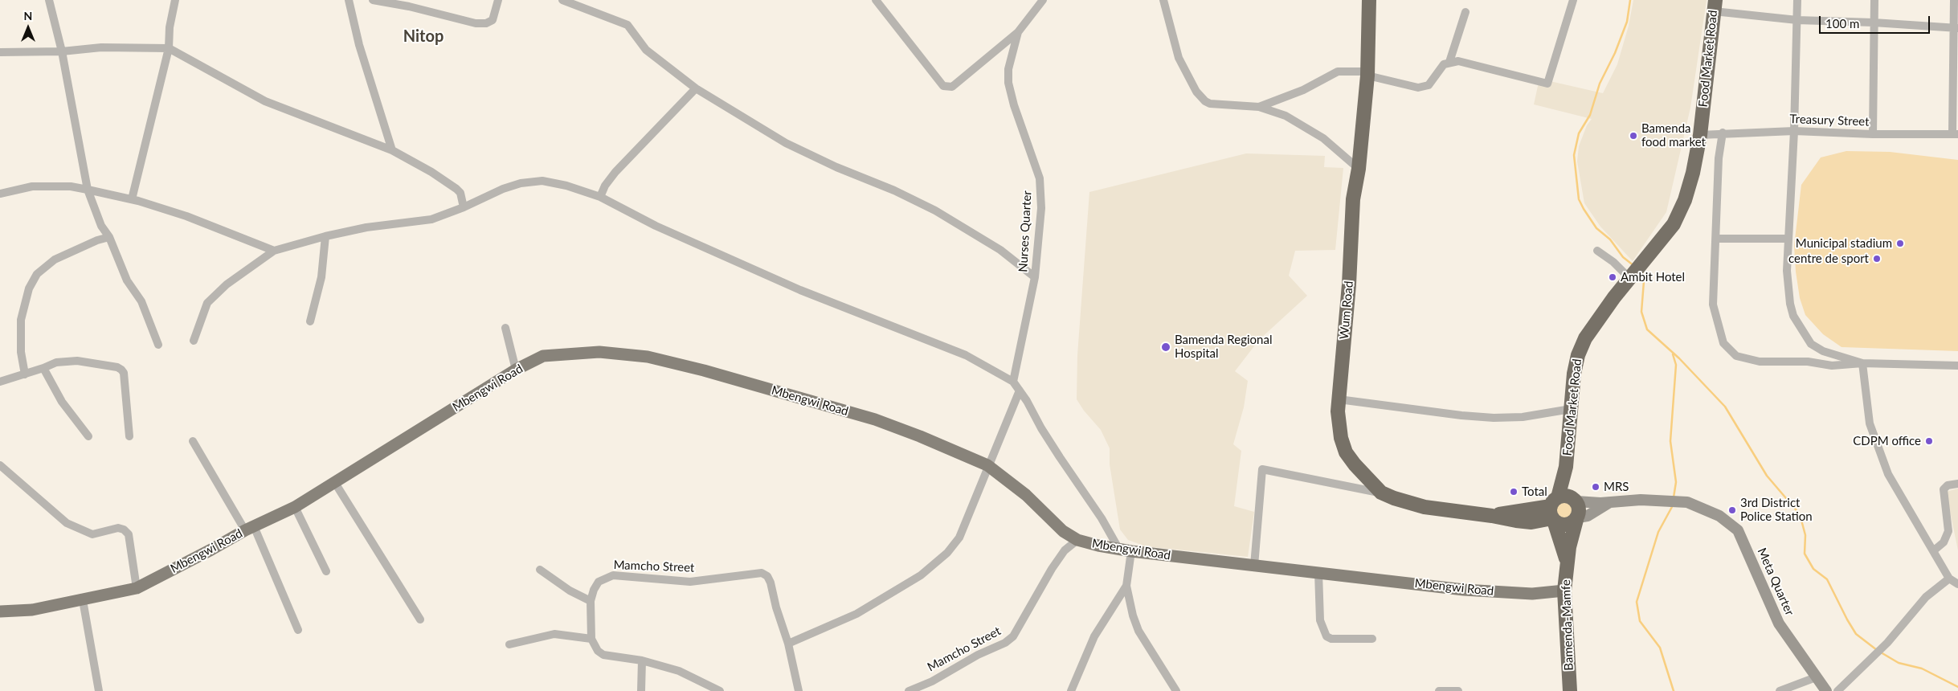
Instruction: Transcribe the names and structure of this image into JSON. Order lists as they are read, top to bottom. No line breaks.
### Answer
{"streets":{"highway":["Food Market Road","Wum Road","Bamenda-Mamfe"],"main road":["Mbengwi Road","Meta Quarter"],"street":["Treasury Street","Nurses Quarter","Mamcho Street"]},"crossings":[["Food Market Road","Treasury Street"],["Food Market Road","Wum Road"],["Food Market Road","Meta Quarter"],["Food Market Road","Bamenda-Mamfe"],["Wum Road","Meta Quarter"],["Wum Road","Bamenda-Mamfe"],["Mbengwi Road","Mamcho Street"],["Mbengwi Road","Bamenda-Mamfe"],["Meta Quarter","Bamenda-Mamfe"]],"districts":["Nitop"],"places":["Bamenda food market","Municipal stadium","centre de sport","Ambit Hotel","Bamenda Regional Hospital","CDPM office","MRS","Total","3rd District Police Station"],"scale_bar":"100 m","north":"top"}
